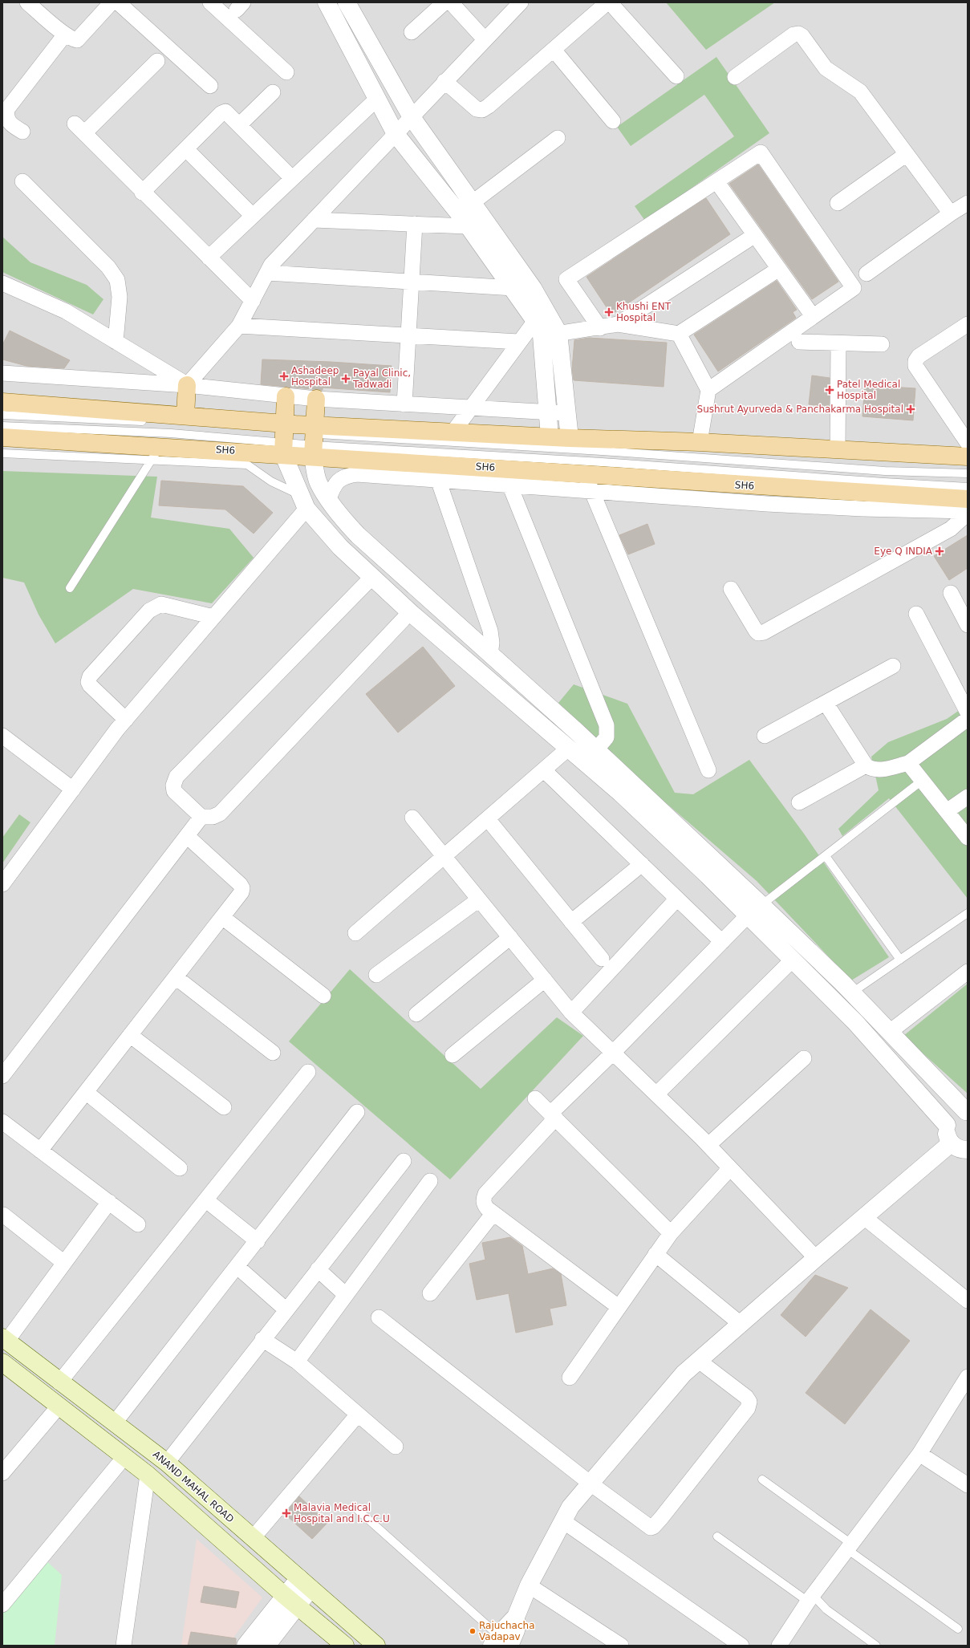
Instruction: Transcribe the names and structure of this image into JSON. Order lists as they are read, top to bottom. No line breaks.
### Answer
{"streets":{"main road":["SH6","ANAND MAHAL ROAD"]},"places":{"health":["Khushi ENT Hospital","Ashadeep Hospital","Payal Clinic, Tadwadi","Patel Medical Hospital","Sushrut Ayurveda & Panchakarma Hospital","Eye Q INDIA","Malavia Medical Hospital and I.C.C.U"],"other":["Rajuchacha Vadapav"]}}
